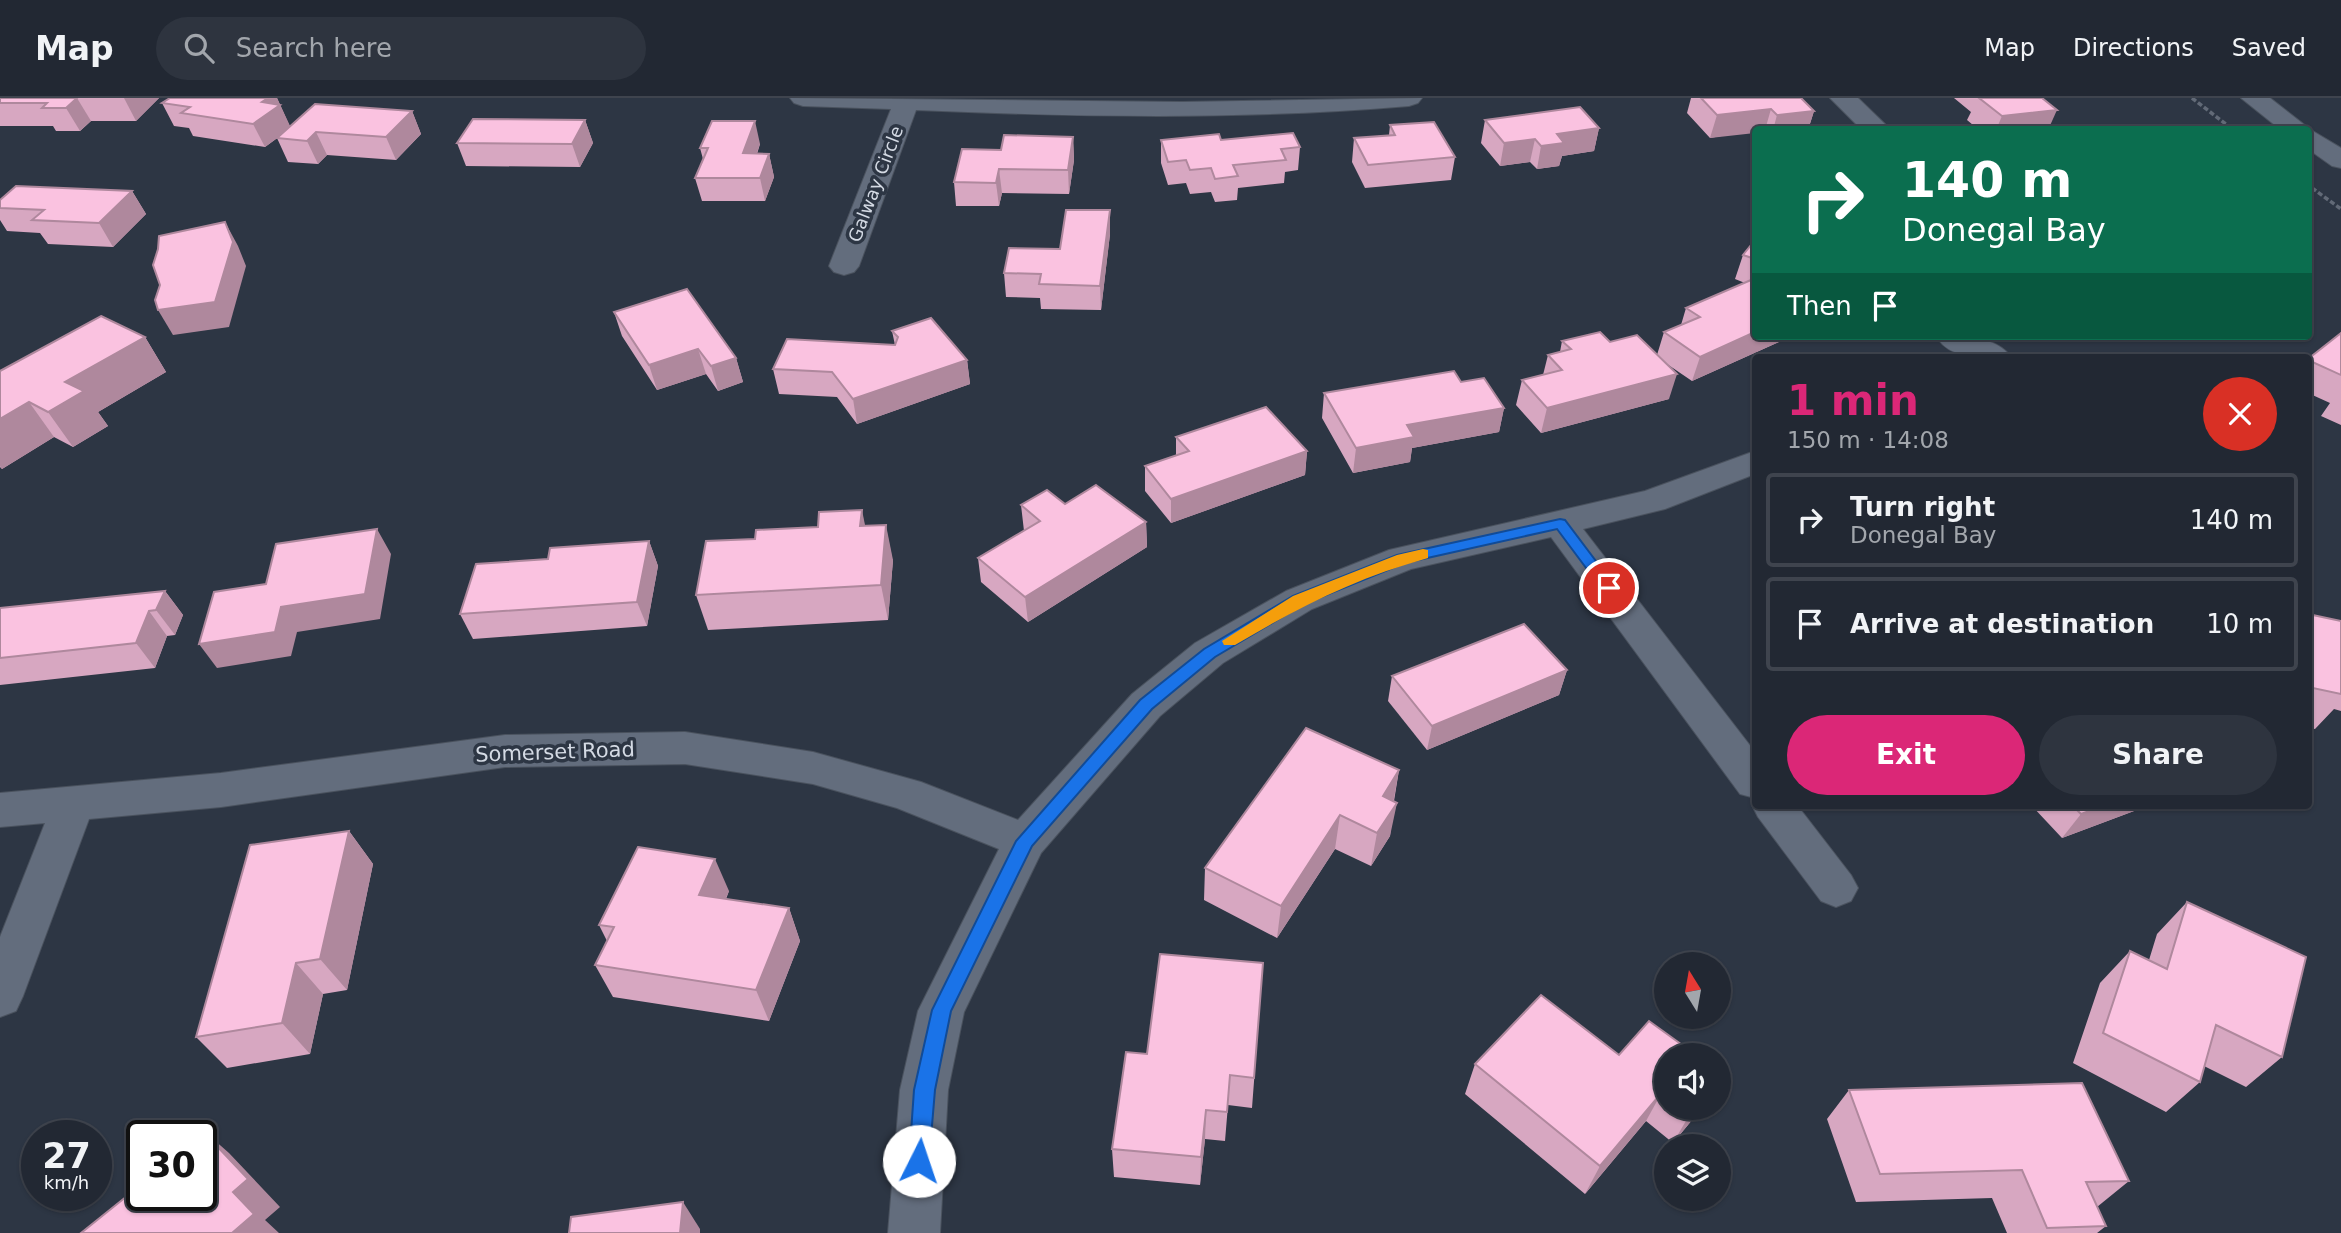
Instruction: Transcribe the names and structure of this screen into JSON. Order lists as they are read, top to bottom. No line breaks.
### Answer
{"streets":{"street":["Galway Circle","Somerset Road"]},"north":"top","page":{"header":"Map","search":"Search here","nav":["Map","Directions","Saved"],"turn":["140 m","Donegal Bay"],"then":"Then","heading":["1 min","150 m · 14:08"],"list":[{"name":"Turn right","note":"Donegal Bay","value":"140 m"},{"name":"Arrive at destination","value":"10 m"}],"buttons":["Exit","Share"],"speed":"27 km/h","limit":"30"}}
